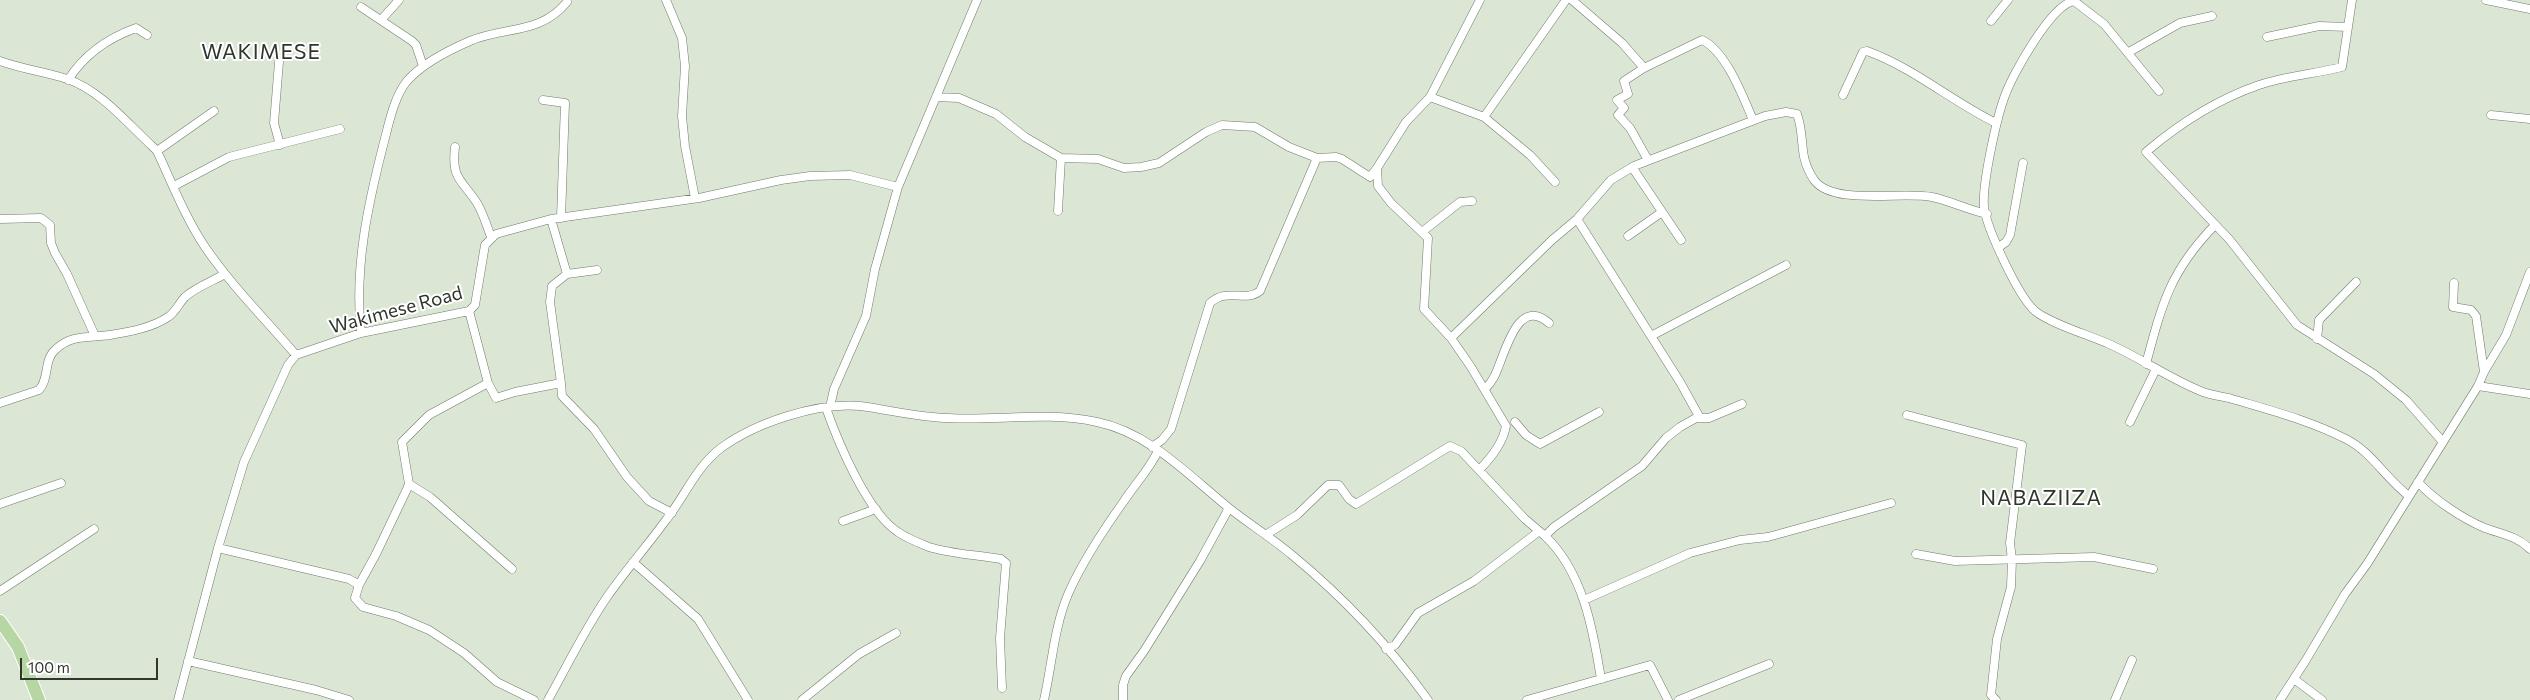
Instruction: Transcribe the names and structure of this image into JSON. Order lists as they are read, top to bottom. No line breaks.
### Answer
{"streets":{"street":["Wakimese Road"]},"districts":["WAKIMESE","NABAZIIZA"],"scale_bar":"100 m"}
